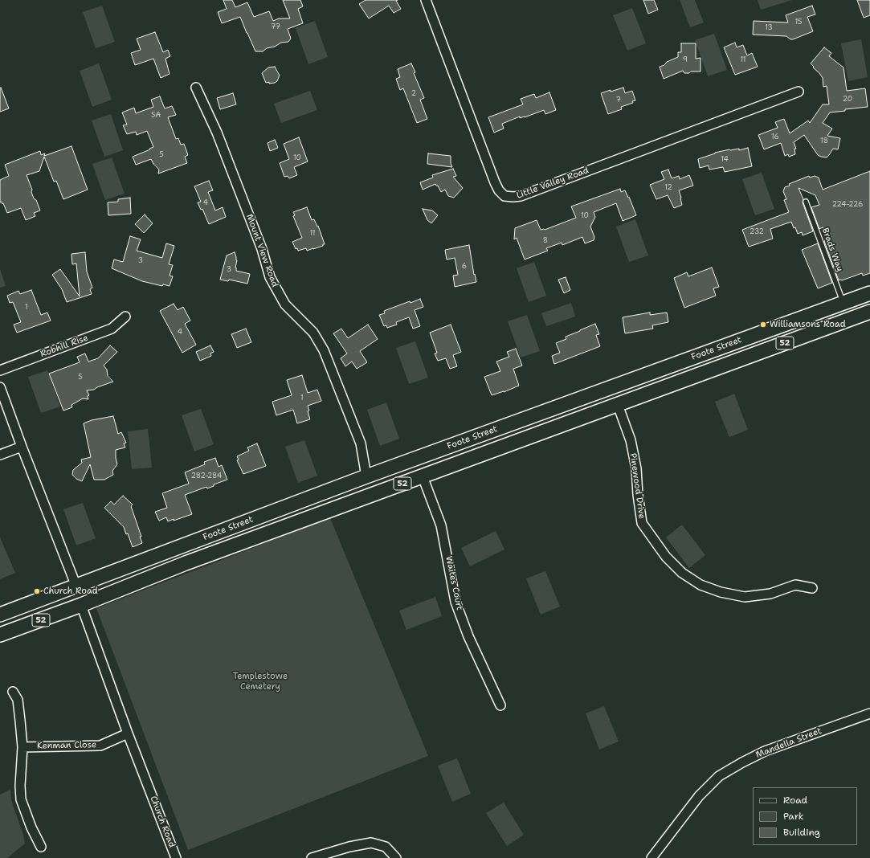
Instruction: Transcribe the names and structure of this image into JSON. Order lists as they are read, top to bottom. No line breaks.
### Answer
{"streets":{"main road":["52","Foote Street"],"street":["Little Valley Road","Mount View Road","Robhill Rise","Pinewood Drive","Waites Court","Mandella Street","Kenman Close","Church Road"],"lane":["Brads Way"]},"crossings":[["Brads Way","Foote Street"],["Mount View Road","Foote Street"],["52","Foote Street"],["52","Church Road"],["Foote Street","Pinewood Drive"],["Foote Street","Waites Court"],["Foote Street","Church Road"],["Kenman Close","Church Road"]],"parks":["Templestowe Cemetery"],"places":["Williamsons Road","Church Road"],"house_numbers":["15","77","13","9","11","2","20","7","5A","16","18","5","10","14","12","4","224-226","10","232","11","8","3","6","3","1","4","5","1","282-284"],"legend":["Road","Park","Building"]}
